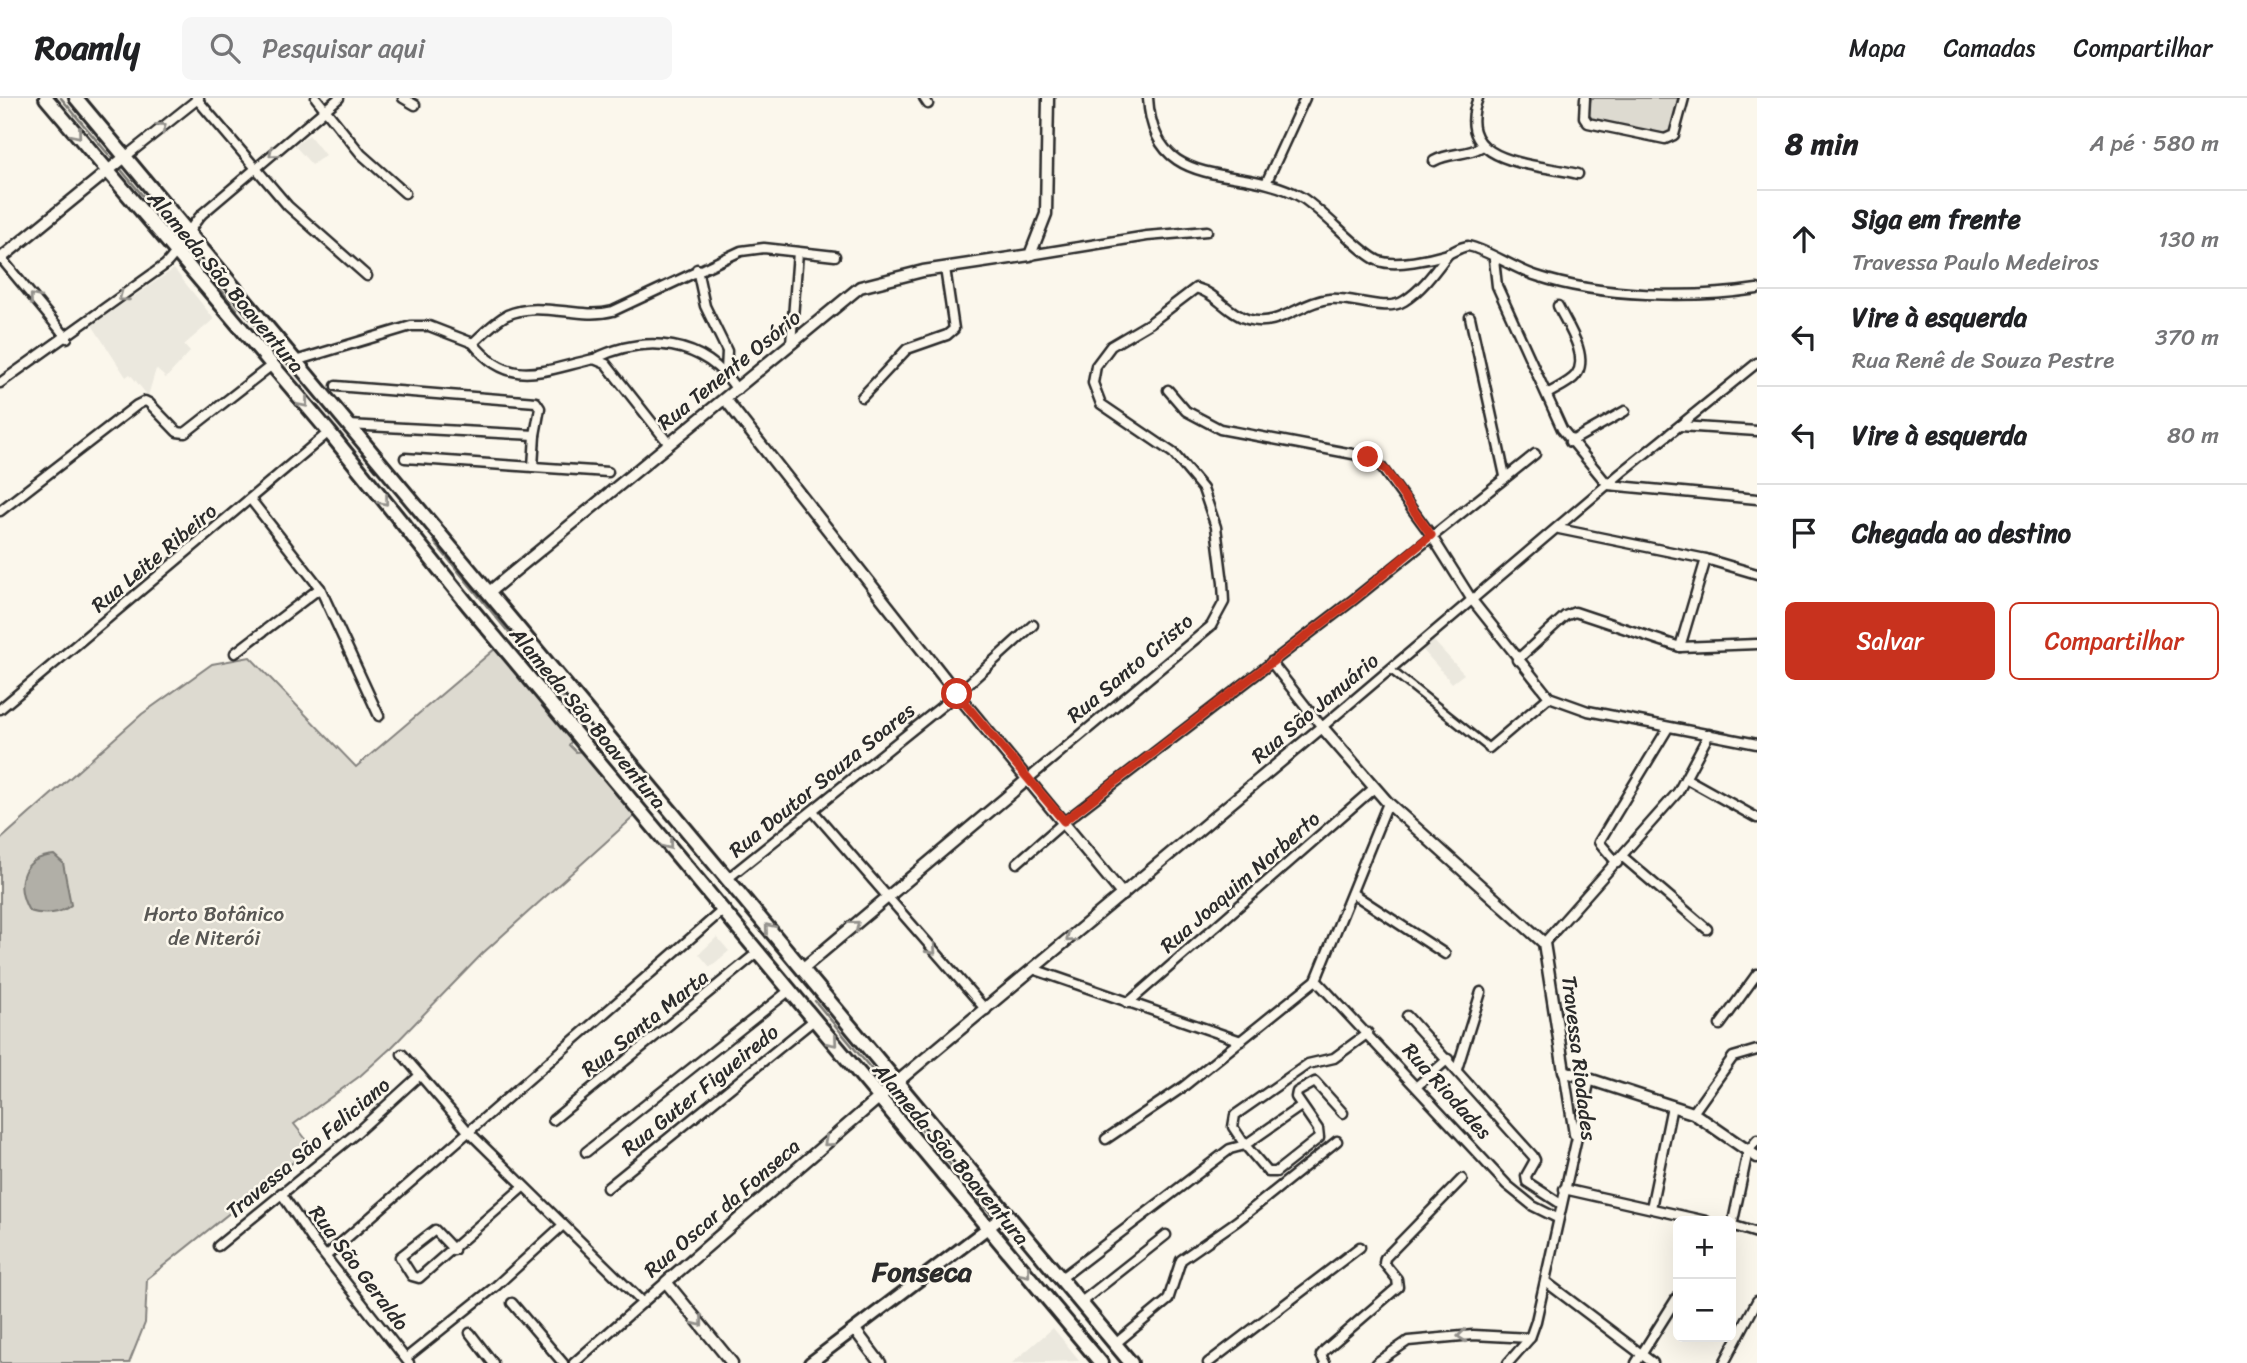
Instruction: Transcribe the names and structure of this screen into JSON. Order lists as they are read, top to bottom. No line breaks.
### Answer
{"streets":{"highway":["Alameda São Boaventura"],"street":["Rua Tenente Osório","Rua Leite Ribeiro","Rua Santo Cristo","Rua São Januário","Rua Doutor Souza Soares","Rua Joaquim Norberto","Rua Santa Marta","Travessa Riodades","Rua Guter Figueiredo","Rua Riodades","Travessa São Feliciano","Rua Oscar da Fonseca","Rua São Geraldo"]},"crossings":[["Alameda São Boaventura","Rua Tenente Osório"],["Alameda São Boaventura","Rua Leite Ribeiro"],["Alameda São Boaventura","Rua Santo Cristo"],["Alameda São Boaventura","Rua São Januário"],["Alameda São Boaventura","Rua Doutor Souza Soares"],["Alameda São Boaventura","Rua Santa Marta"],["Alameda São Boaventura","Rua Guter Figueiredo"],["Alameda São Boaventura","Rua Oscar da Fonseca"],["Rua São Januário","Rua Oscar da Fonseca"],["Travessa Riodades","Rua Riodades"],["Travessa São Feliciano","Rua Oscar da Fonseca"],["Travessa São Feliciano","Rua São Geraldo"]],"one_way":["Rua Oscar da Fonseca"],"districts":["Fonseca"],"parks":["Horto Botânico de Niterói"],"page":{"header":"Roamly","search":"Pesquisar aqui","nav":["Mapa","Camadas","Compartilhar"],"heading":["8 min","A pé · 580 m"],"list":[["Siga em frente","Travessa Paulo Medeiros","130 m"],["Vire à esquerda","Rua Renê de Souza Pestre","370 m"],["Vire à esquerda","80 m"],"Chegada ao destino"],"buttons":["Salvar","Compartilhar"],"map_buttons":["+","−"]}}
